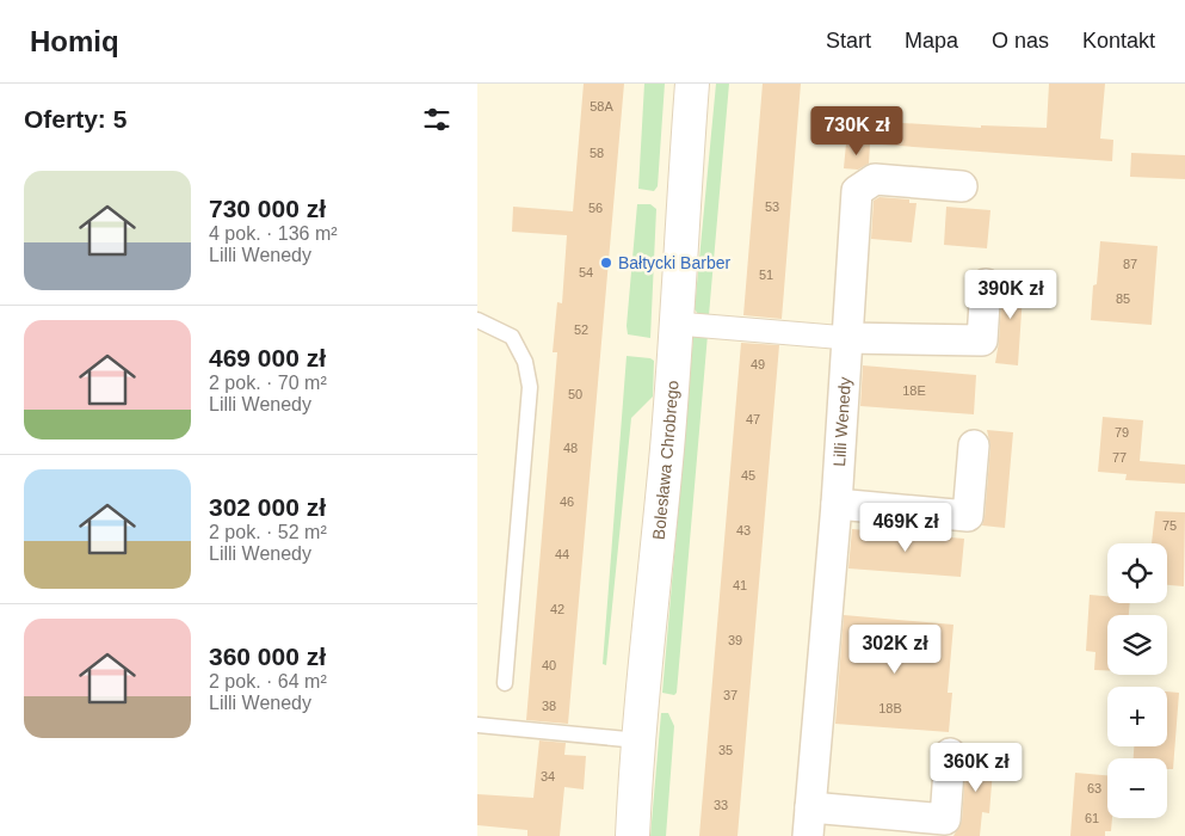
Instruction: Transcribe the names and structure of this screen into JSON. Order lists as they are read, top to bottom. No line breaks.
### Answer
{"streets":{"street":["Lilli Wenedy","Bolesława Chrobrego"]},"places":["Bałtycki Barber"],"house_numbers":["58A","58","53","56","87","54","51","85","52","49","18E","50","47","79","48","77","45","46","75","43","44","41","42","39","40","37","38","18B","35","34","63","33","61"],"page":{"header":"Homiq","nav":["Start","Mapa","O nas","Kontakt"],"heading":"Oferty: 5","price":["730K zł","390K zł","469K zł","302K zł","360K zł"],"list":[{"name":"730 000 zł","note":"4 pok. · 136 m² · Lilli Wenedy"},{"name":"469 000 zł","note":"2 pok. · 70 m² · Lilli Wenedy"},{"name":"302 000 zł","note":"2 pok. · 52 m² · Lilli Wenedy"},{"name":"360 000 zł","note":"2 pok. · 64 m² · Lilli Wenedy"}],"map_buttons":["+","−"]}}
